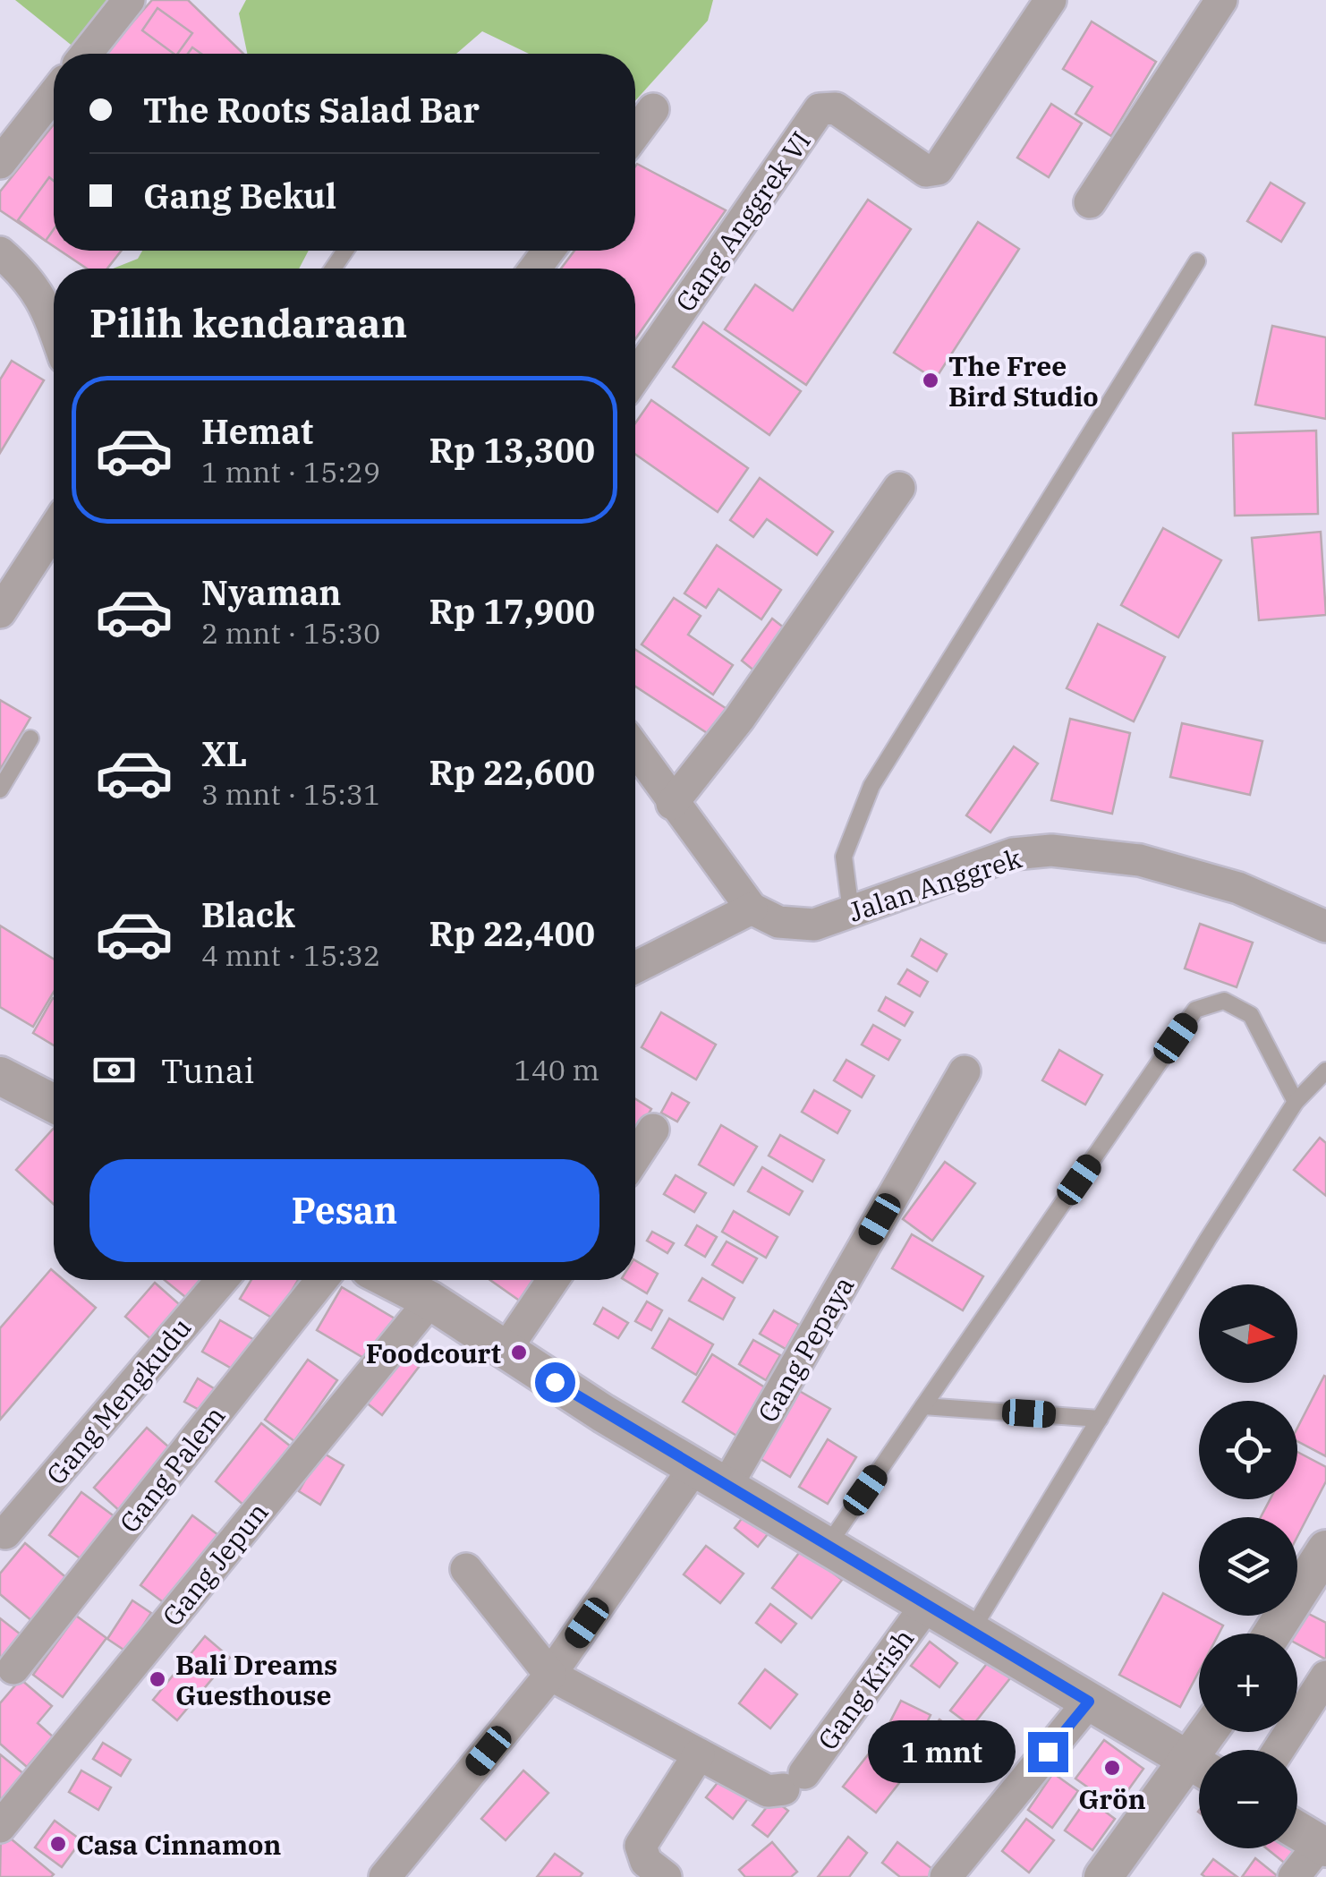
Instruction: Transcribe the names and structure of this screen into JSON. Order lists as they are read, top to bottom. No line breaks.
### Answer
{"streets":{"street":["Gang Anggrek VI","Jalan Anggrek","Gang Pepaya","Gang Mengkudu","Gang Palem","Gang Jepun","Gang Krish"]},"places":["The Free Bird Studio","Foodcourt","Bali Dreams Guesthouse","Grön","Casa Cinnamon"],"north":"right","page":{"banner":["The Roots Salad Bar","Gang Bekul"],"heading":"Pilih kendaraan","list":[{"name":"Hemat","note":"1 mnt · 15:29","value":"Rp 13,300"},{"name":"Nyaman","note":"2 mnt · 15:30","value":"Rp 17,900"},{"name":"XL","note":"3 mnt · 15:31","value":"Rp 22,600"},{"name":"Black","note":"4 mnt · 15:32","value":"Rp 22,400"}],"pay":["Tunai","140 m"],"buttons":"Pesan","map_buttons":["+","−"],"bubble":"1 mnt"}}
